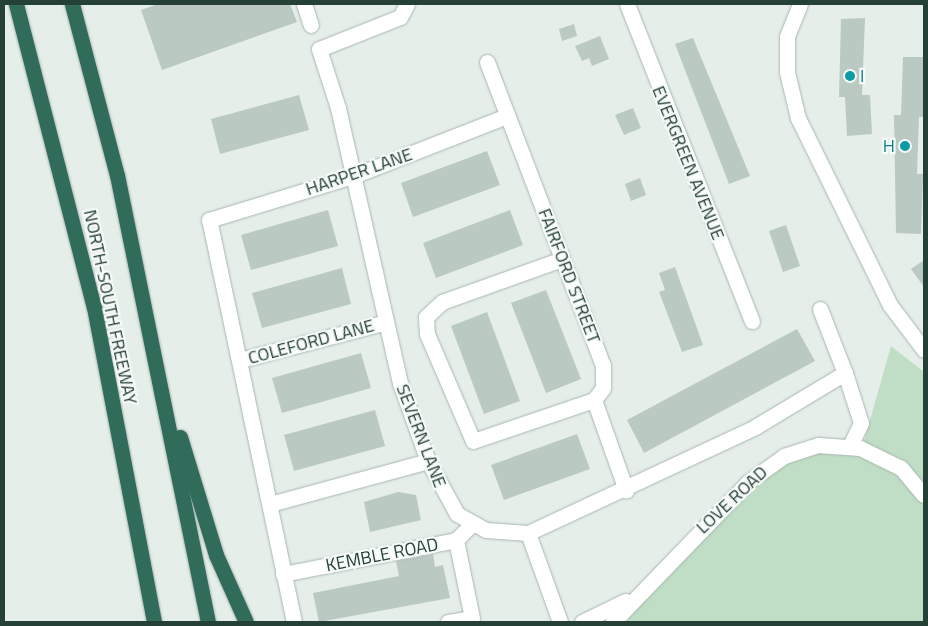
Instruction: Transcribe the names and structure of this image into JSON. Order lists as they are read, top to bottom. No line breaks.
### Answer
{"streets":{"highway":["NORTH-SOUTH FREEWAY"],"street":["EVERGREEN AVENUE","HARPER LANE","FAIRFORD STREET","COLEFORD LANE","SEVERN LANE","LOVE ROAD","KEMBLE ROAD"]},"crossings":[["HARPER LANE","FAIRFORD STREET"],["HARPER LANE","COLEFORD LANE"],["HARPER LANE","SEVERN LANE"],["COLEFORD LANE","SEVERN LANE"],["SEVERN LANE","KEMBLE ROAD"]],"places":["I","H"]}
